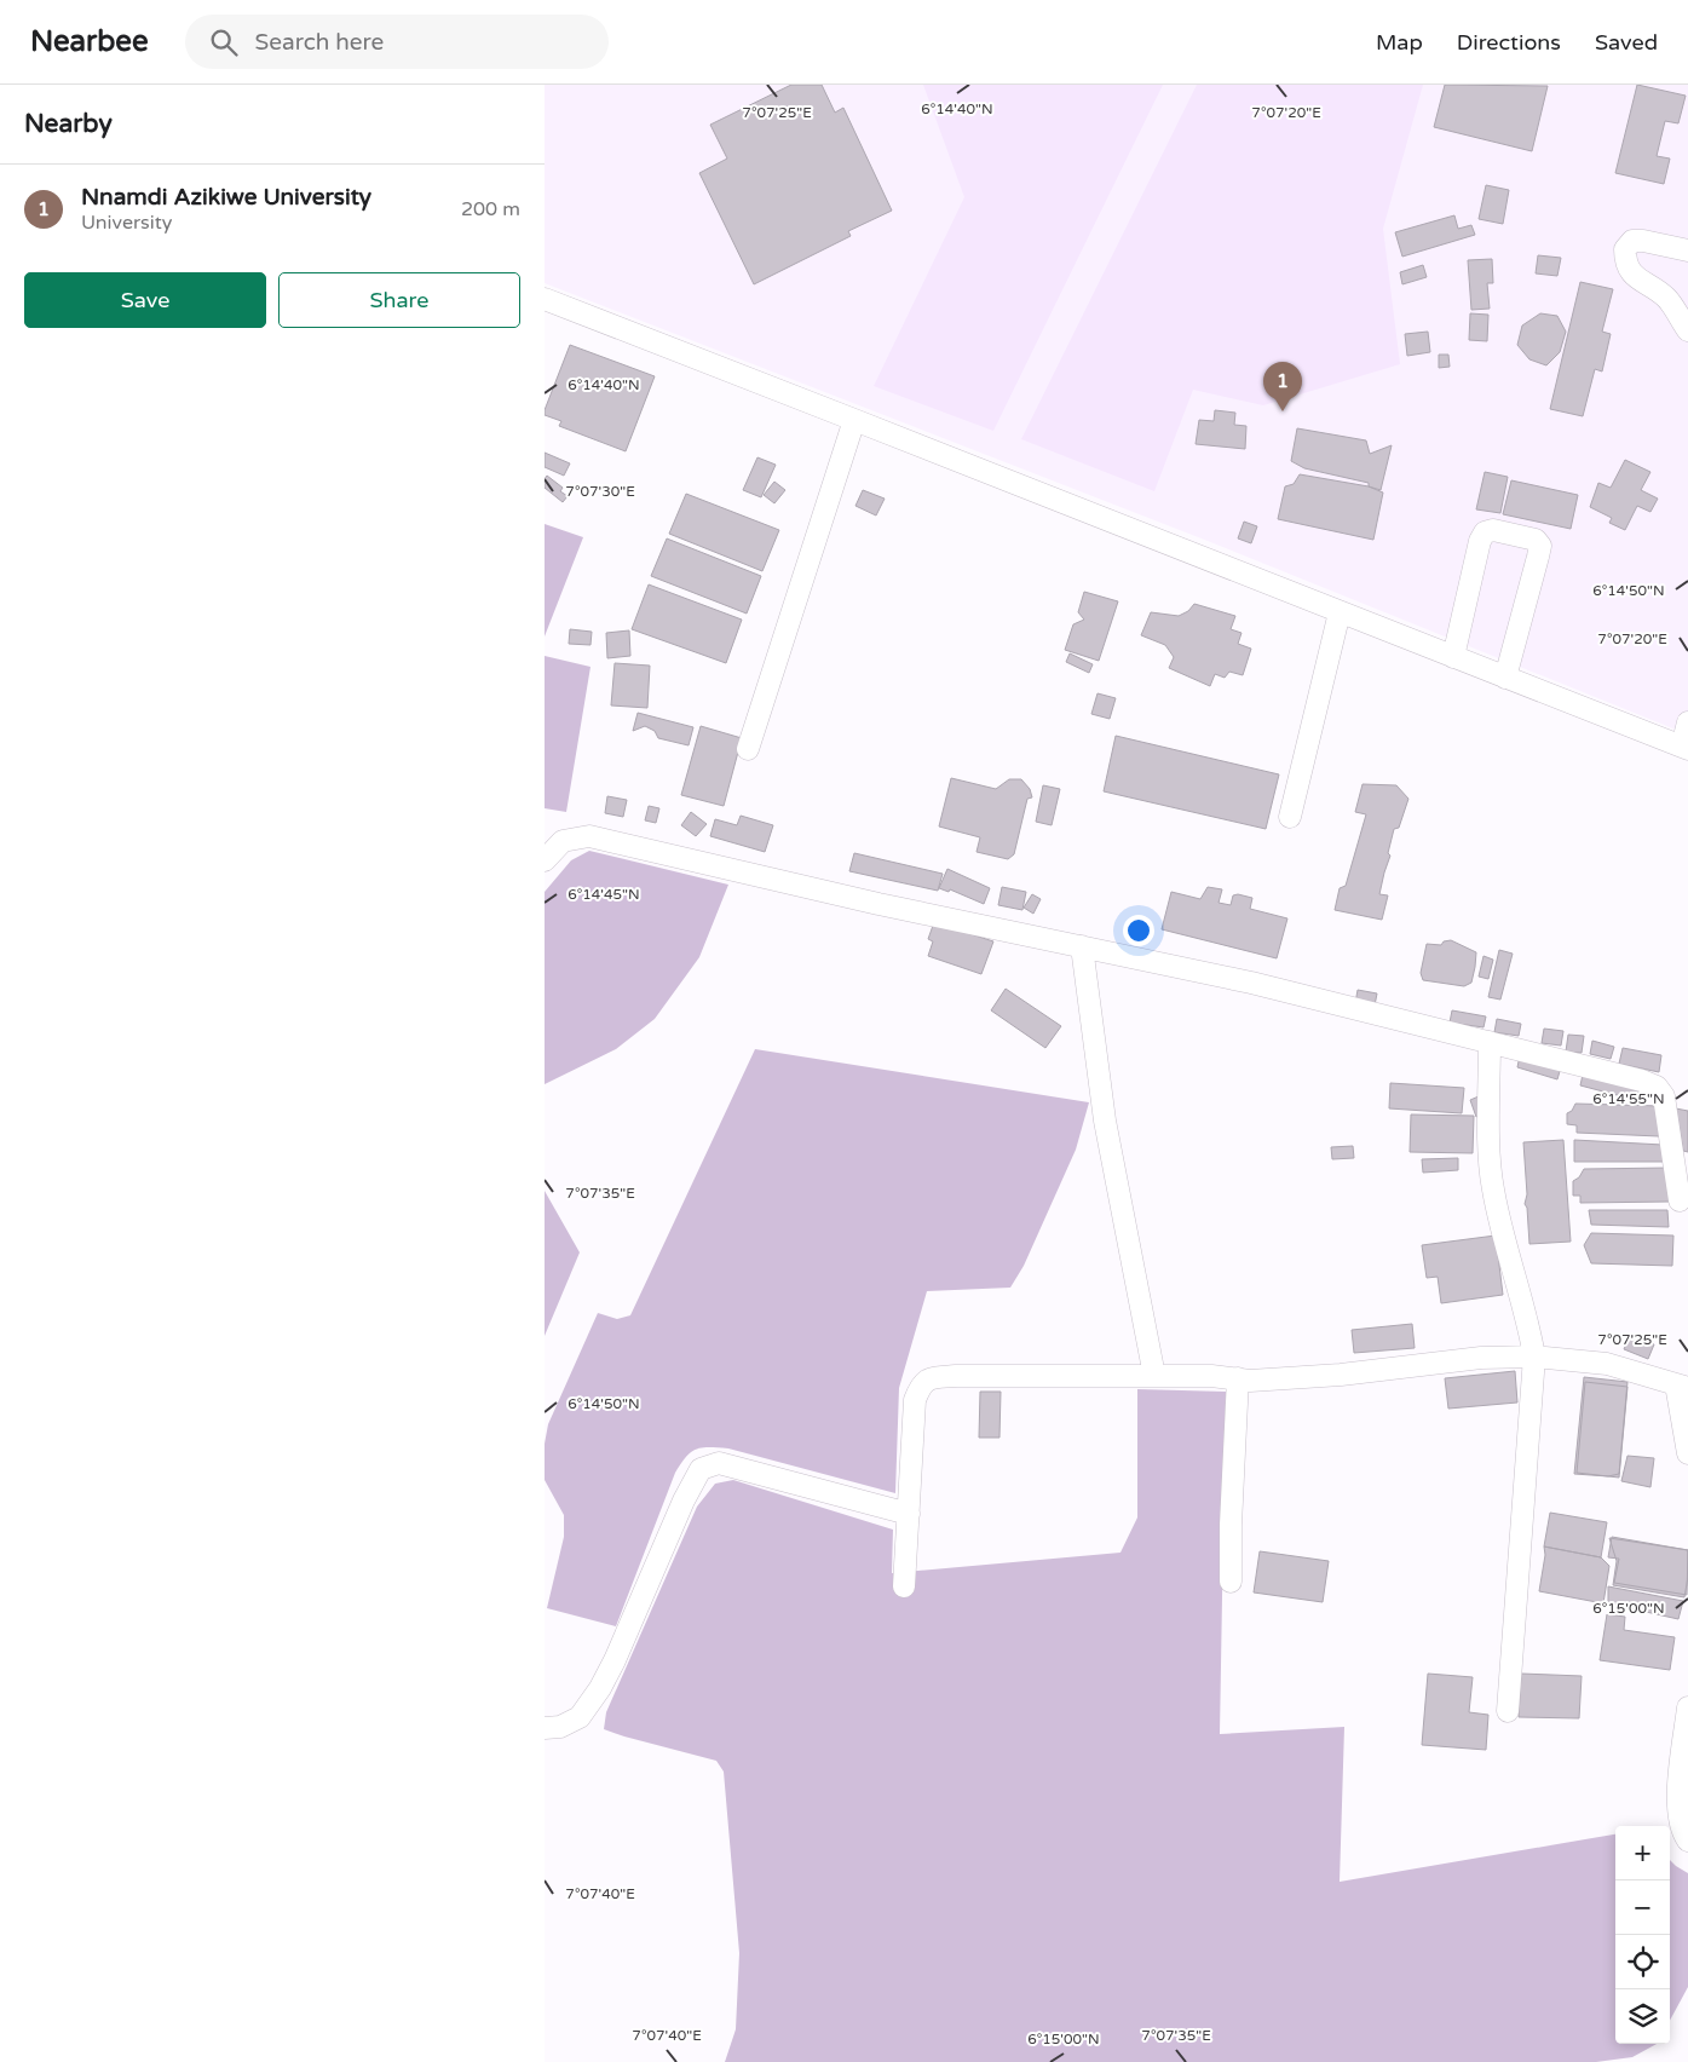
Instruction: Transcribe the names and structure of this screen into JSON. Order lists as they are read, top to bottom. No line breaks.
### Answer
{"page":{"header":"Nearbee","search":"Search here","nav":["Map","Directions","Saved"],"heading":"Nearby","list":[{"mark":"1","name":"Nnamdi Azikiwe University","note":"University","value":"200 m"}],"buttons":["Save","Share"],"pins":"1","map_buttons":["+","−"]},"coordinates":["6°14'40\"N","7°07'25\"E","7°07'20\"E","7°07'30\"E","6°14'50\"N","6°14'45\"N","6°14'55\"N","7°07'35\"E","6°15'00\"N","7°07'40\"E"]}
